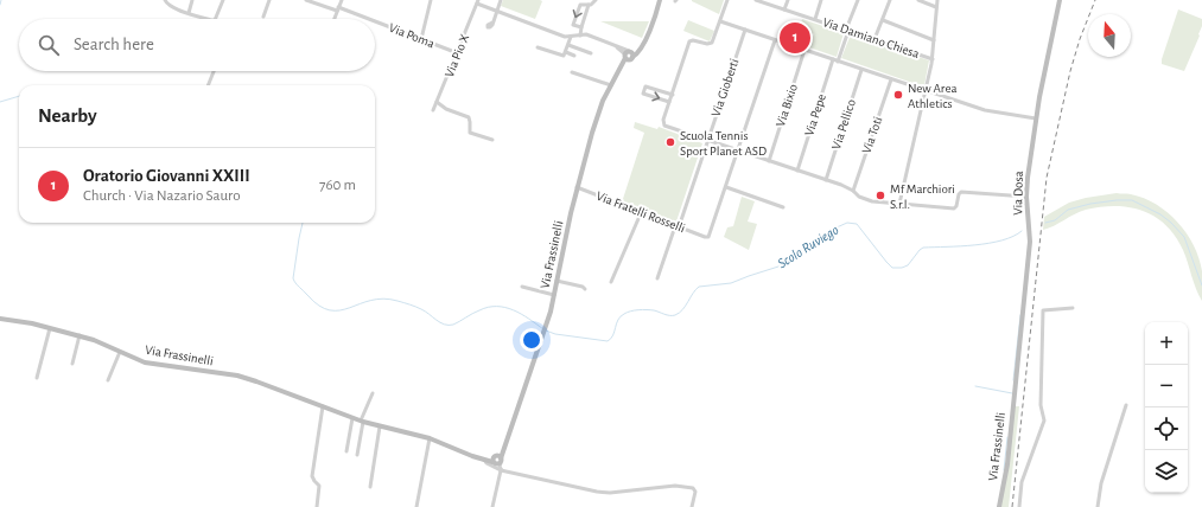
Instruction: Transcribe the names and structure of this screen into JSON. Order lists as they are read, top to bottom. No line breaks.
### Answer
{"streets":{"street":["Via Poma","Via Damiano Chiesa","Via Pio X","Via Gioberti","Via Bixio","Via Pepe","Via Pellico","Via Toti","Via Dosa","Via Fratelli Rosselli","Via Frassinelli"]},"crossings":[["Via Poma","Via Pio X"],["Via Damiano Chiesa","Via Pepe"],["Via Gioberti","Via Fratelli Rosselli"],["Via Dosa","Via Frassinelli"],["Via Fratelli Rosselli","Via Frassinelli"]],"water":["Scolo Ruviego"],"places":["New Area Athletics","Scuola Tennis Sport Planet ASD","Mf Marchiori S.r.l."],"north":"top","page":{"search":"Search here","pins":"1","heading":"Nearby","list":[{"mark":"1","name":"Oratorio Giovanni XXIII","note":"Church · Via Nazario Sauro","value":"760 m"}],"map_buttons":["+","−"]}}
